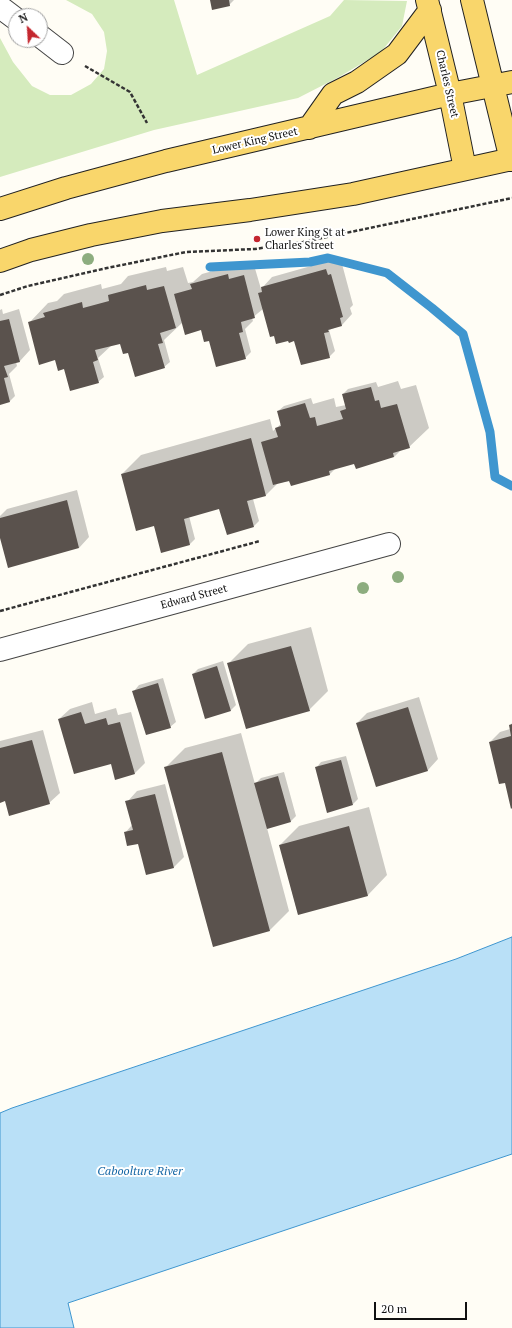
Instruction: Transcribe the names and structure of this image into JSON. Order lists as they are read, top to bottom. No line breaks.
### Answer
{"streets":{"main road":["Charles Street","Lower King Street"],"street":["Edward Street"]},"crossings":[["Charles Street","Lower King Street"]],"water":["Caboolture River"],"places":["Lower King St at Charles Street"],"scale_bar":"20 m","north":"top left"}
